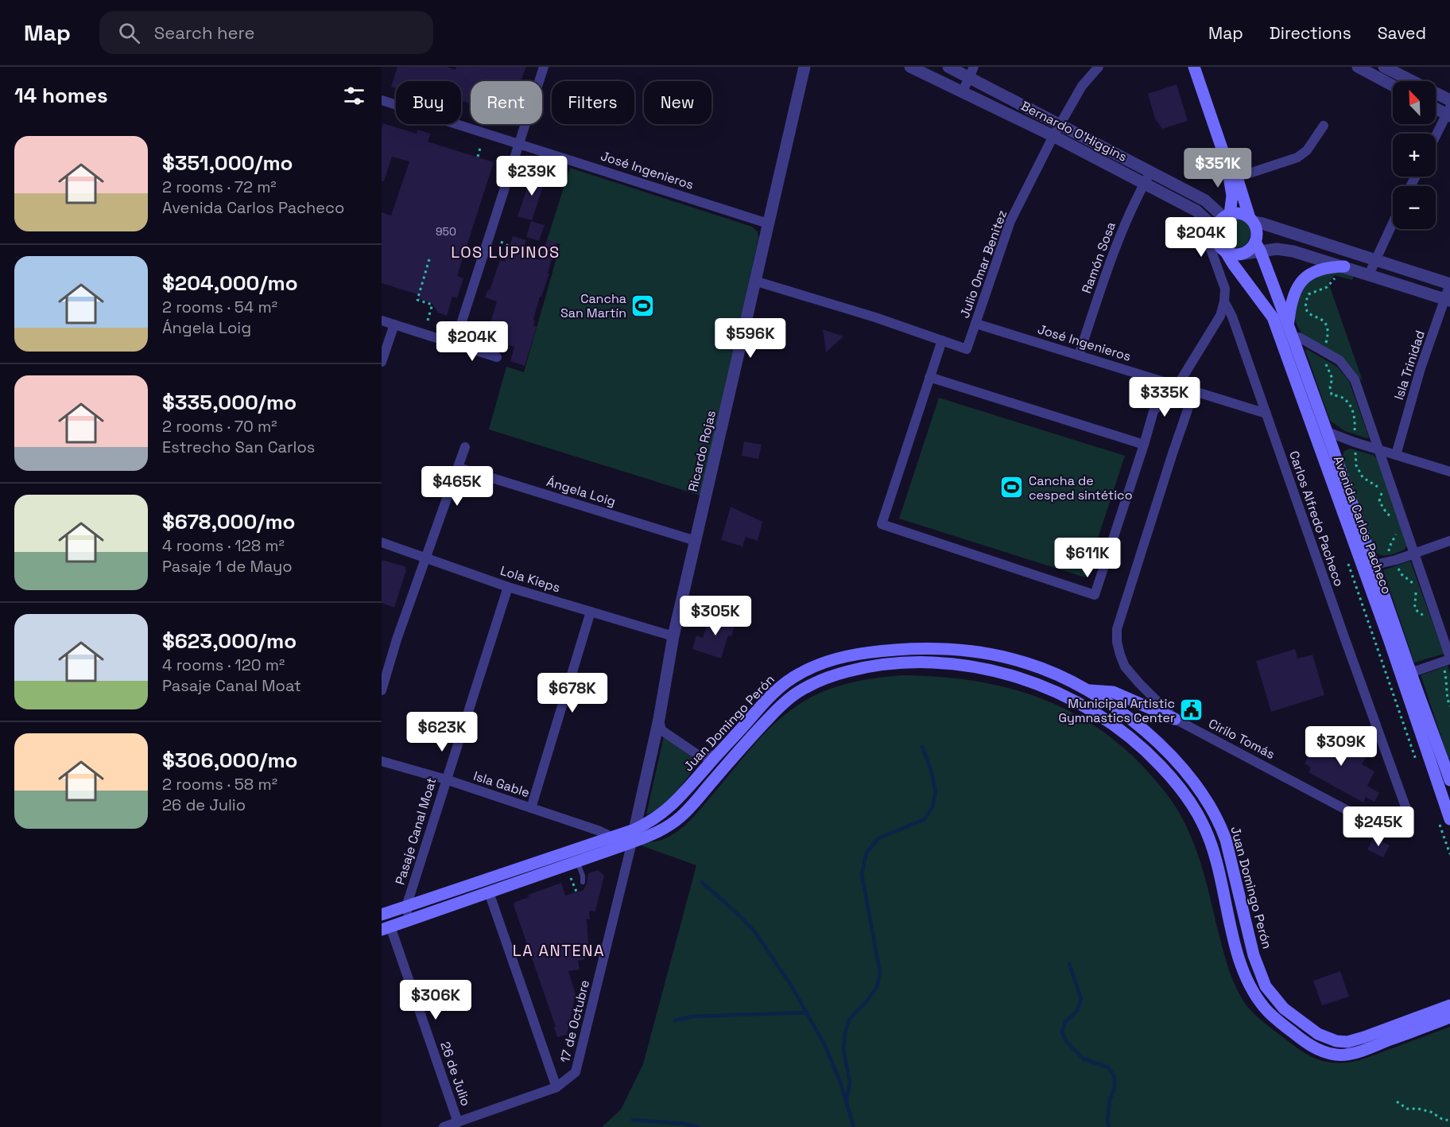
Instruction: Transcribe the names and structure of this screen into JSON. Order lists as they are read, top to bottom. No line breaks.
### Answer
{"streets":{"main road":["Avenida Carlos Pacheco","Juan Domingo Perón"],"street":["Bernardo O'Higgins","José Ingenieros","Ramón Sosa","Julio Omar Benitez","Isla Trinidad","Ricardo Rojas","Ángela Loig","Carlos Alfredo Pacheco","Lola Kieps","Cirilo Tomás","Isla Gable","Pasaje Canal Moat","17 de Octubre","26 de Julio"]},"crossings":[["Bernardo O'Higgins","Ramón Sosa"],["Bernardo O'Higgins","Julio Omar Benitez"],["Bernardo O'Higgins","Carlos Alfredo Pacheco"],["Bernardo O'Higgins","Avenida Carlos Pacheco"],["José Ingenieros","Ramón Sosa"],["José Ingenieros","Julio Omar Benitez"],["José Ingenieros","Ricardo Rojas"],["José Ingenieros","Carlos Alfredo Pacheco"],["José Ingenieros","Cirilo Tomás"],["Ricardo Rojas","Ángela Loig"],["Ricardo Rojas","Lola Kieps"],["Ricardo Rojas","Juan Domingo Perón"],["Ricardo Rojas","17 de Octubre"],["Carlos Alfredo Pacheco","Cirilo Tomás"],["Lola Kieps","Pasaje Canal Moat"],["Juan Domingo Perón","Isla Gable"],["Juan Domingo Perón","Pasaje Canal Moat"],["Juan Domingo Perón","17 de Octubre"],["Juan Domingo Perón","26 de Julio"],["Isla Gable","Pasaje Canal Moat"],["17 de Octubre","26 de Julio"]],"districts":["LOS LUPINOS","LA ANTENA"],"places":{"sports":["Cancha San Martín","Cancha de cesped sintético"],"public building":["Municipal Artistic Gymnastics Center"]},"house_numbers":["950"],"north":"top left","page":{"header":"Map","search":"Search here","nav":["Map","Directions","Saved"],"heading":"14 homes","map_buttons":["+","−"],"chip":["Buy","Rent","Filters","New"],"list":[{"name":"$351,000/mo","note":"2 rooms · 72 m² · Avenida Carlos Pacheco"},{"name":"$204,000/mo","note":"2 rooms · 54 m² · Ángela Loig"},{"name":"$335,000/mo","note":"2 rooms · 70 m² · Estrecho San Carlos"},{"name":"$678,000/mo","note":"4 rooms · 128 m² · Pasaje 1 de Mayo"},{"name":"$623,000/mo","note":"4 rooms · 120 m² · Pasaje Canal Moat"},{"name":"$306,000/mo","note":"2 rooms · 58 m² · 26 de Julio"}],"price":["$351K","$239K","$204K","$596K","$204K","$335K","$465K","$611K","$305K","$678K","$623K","$309K","$245K","$306K"]}}
